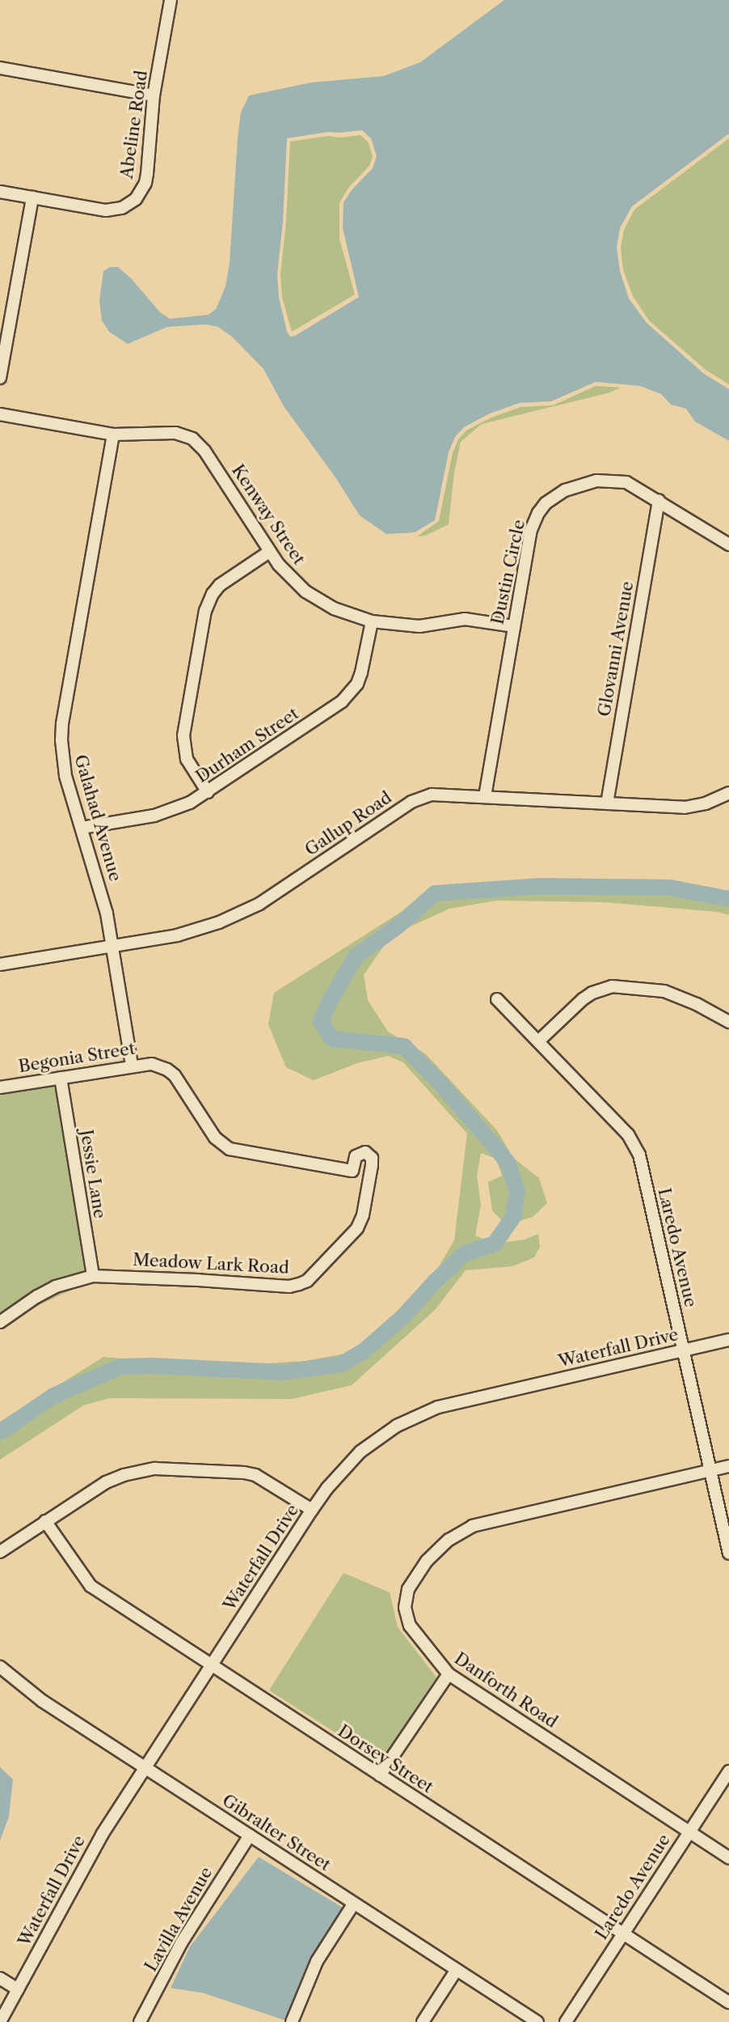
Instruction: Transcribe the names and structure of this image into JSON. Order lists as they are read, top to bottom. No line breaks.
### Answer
{"streets":{"street":["Abeline Road","Kenway Street","Dustin Circle","Glovanni Avenue","Durham Street","Galahad Avenue","Gallup Road","Begonia Street","Jessie Lane","Laredo Avenue","Meadow Lark Road","Waterfall Drive","Danforth Road","Dorsey Street","Gibralter Street","Lavilla Avenue"]},"crossings":[["Kenway Street","Dustin Circle"],["Kenway Street","Durham Street"],["Kenway Street","Galahad Avenue"],["Dustin Circle","Glovanni Avenue"],["Dustin Circle","Gallup Road"],["Glovanni Avenue","Gallup Road"],["Durham Street","Galahad Avenue"],["Galahad Avenue","Gallup Road"],["Galahad Avenue","Begonia Street"],["Begonia Street","Jessie Lane"],["Begonia Street","Meadow Lark Road"],["Jessie Lane","Meadow Lark Road"],["Laredo Avenue","Waterfall Drive"],["Laredo Avenue","Danforth Road"],["Laredo Avenue","Dorsey Street"],["Waterfall Drive","Dorsey Street"],["Waterfall Drive","Gibralter Street"],["Gibralter Street","Lavilla Avenue"]]}
